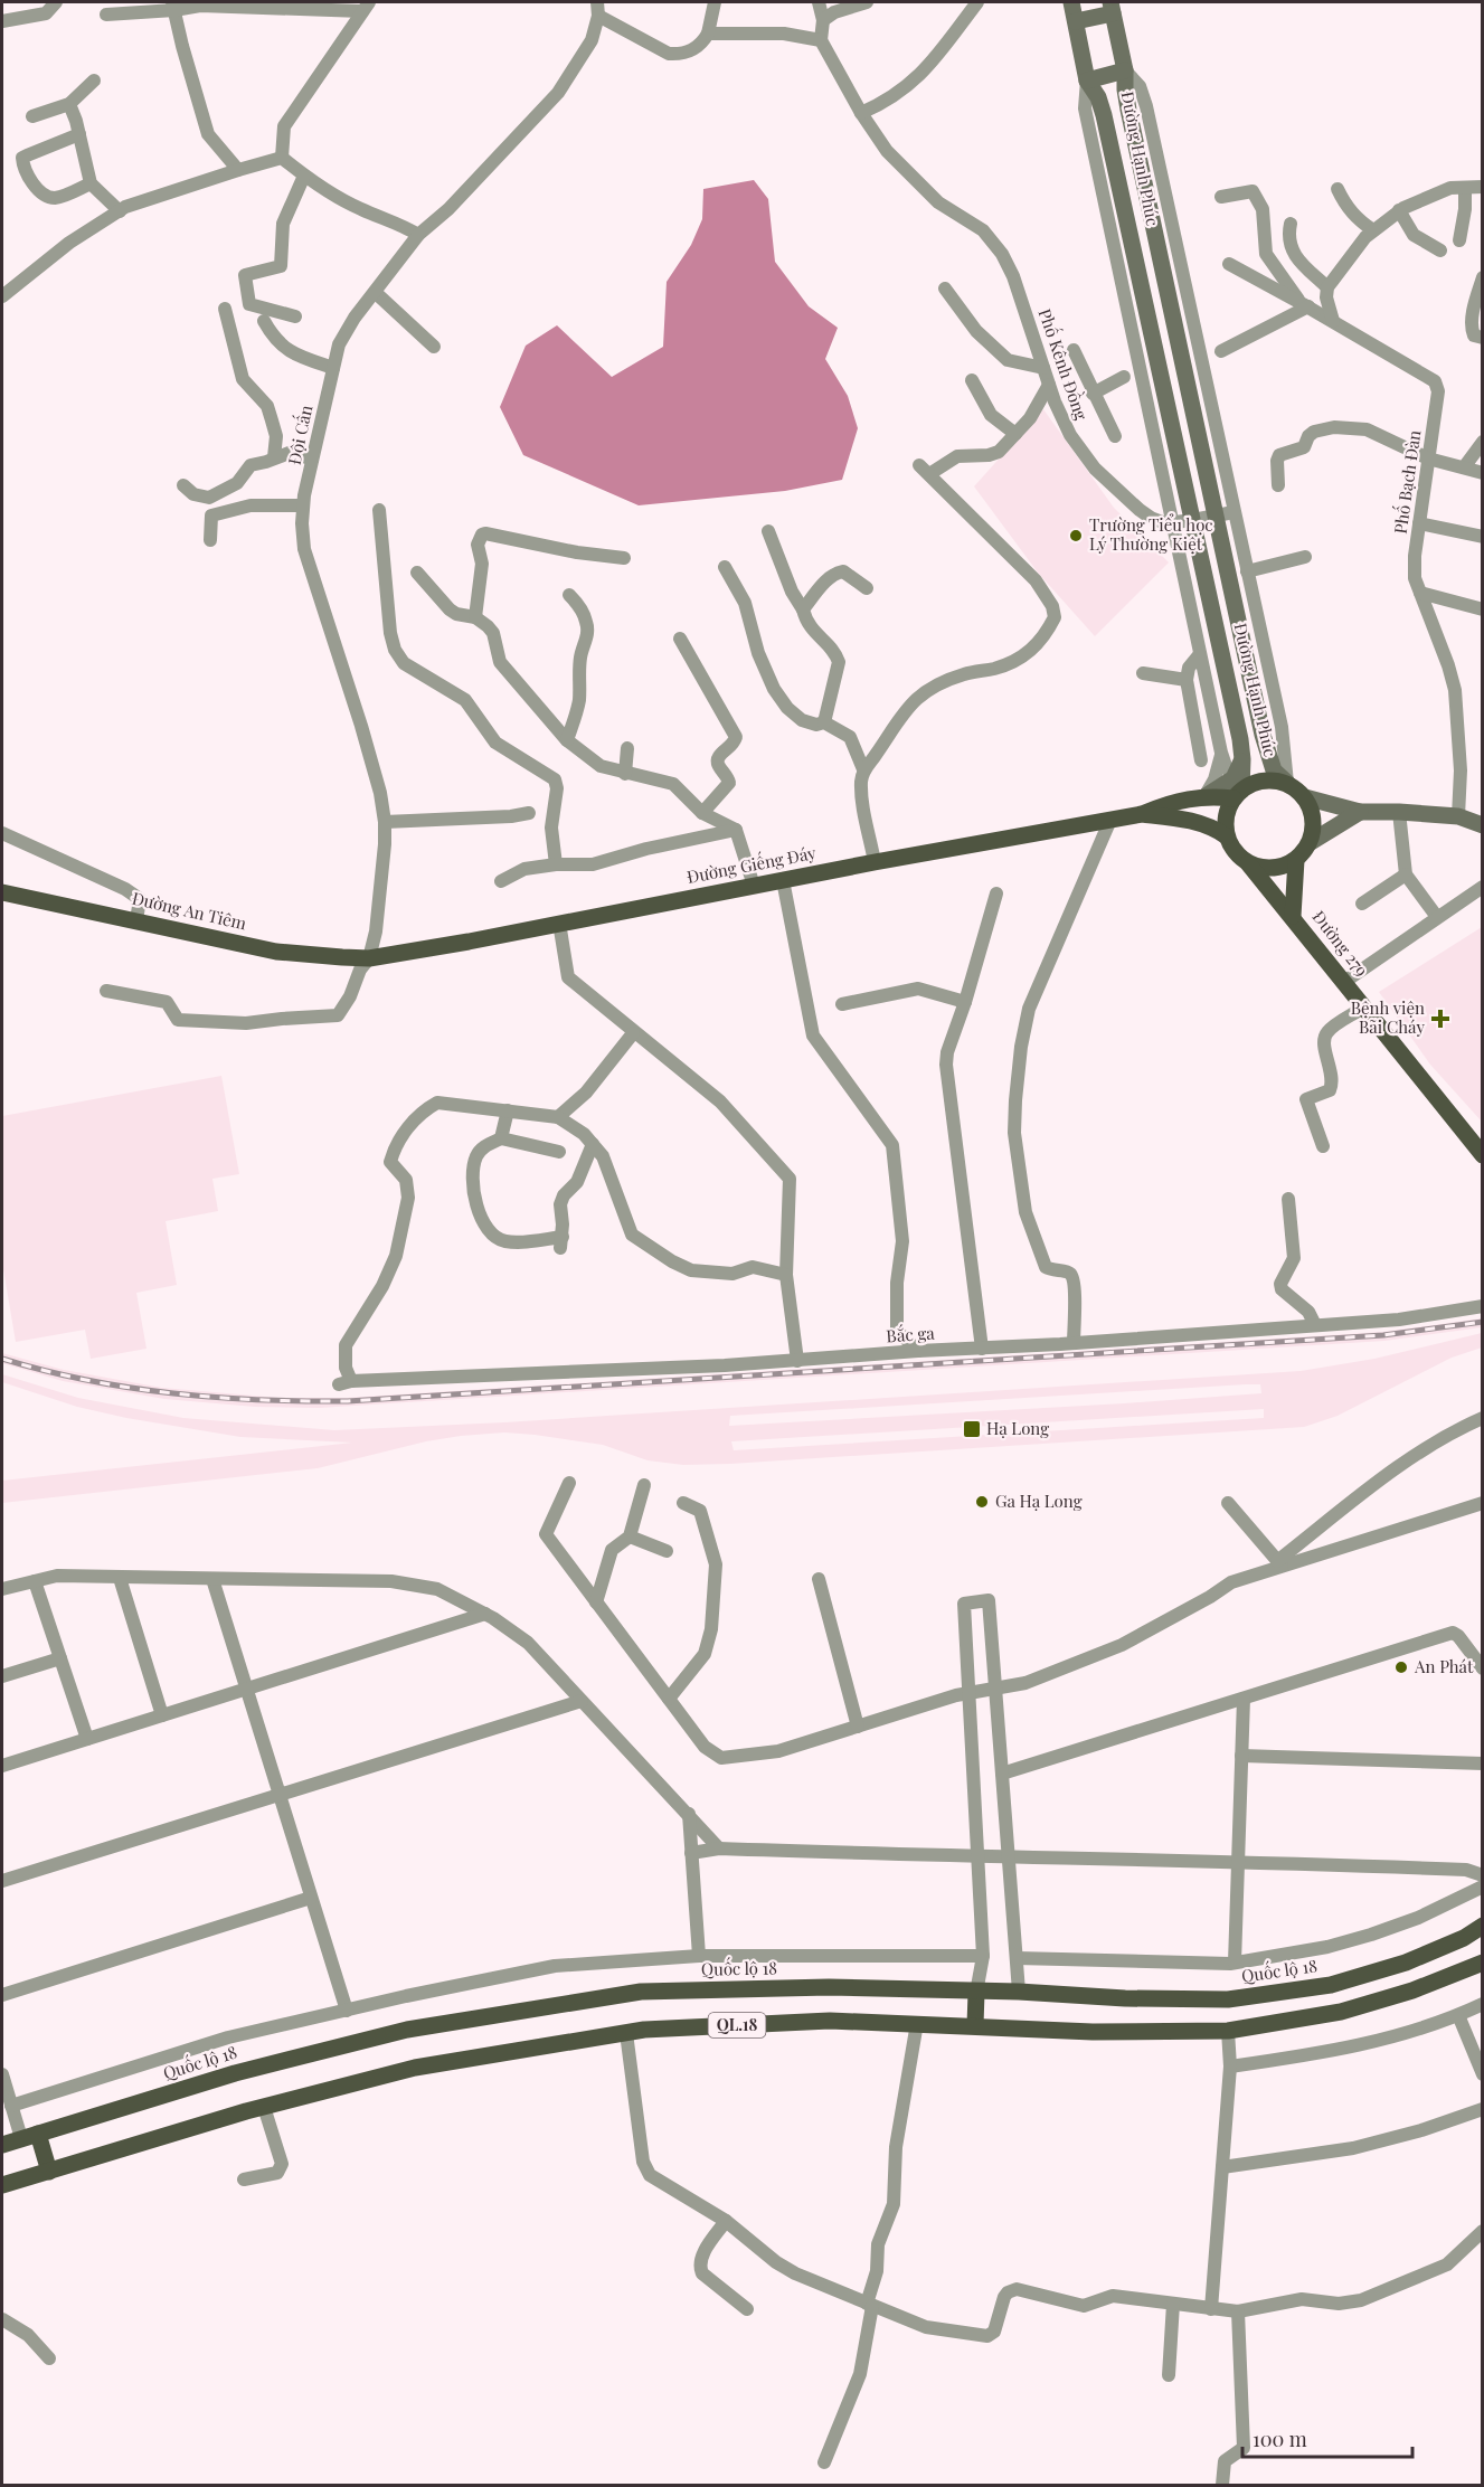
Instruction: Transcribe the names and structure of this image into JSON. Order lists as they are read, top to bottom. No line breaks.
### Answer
{"streets":{"main road":["Đường Hạnh Phúc","Đường Giếng Đáy","Đường An Tiêm","Đường 279","Quốc lộ 18","QL.18"],"street":["Phố Kênh Đồng","Đội Cấn","Phố Bạch Đàn","Bắc ga"]},"crossings":[["Đường Hạnh Phúc","Phố Kênh Đồng"],["Đường Hạnh Phúc","Đường Giếng Đáy"],["Đường Hạnh Phúc","Đường 279"],["Đội Cấn","Đường Giếng Đáy"],["Đội Cấn","Đường An Tiêm"],["Đường Giếng Đáy","Đường An Tiêm"],["Đường Giếng Đáy","Đường 279"]],"places":{"other":["Trường Tiểu học Lý Thường Kiệt","Ga Hạ Long","An Phát"],"health":["Bệnh viện Bãi Cháy"],"transit":["Hạ Long"]},"scale_bar":"100 m"}
